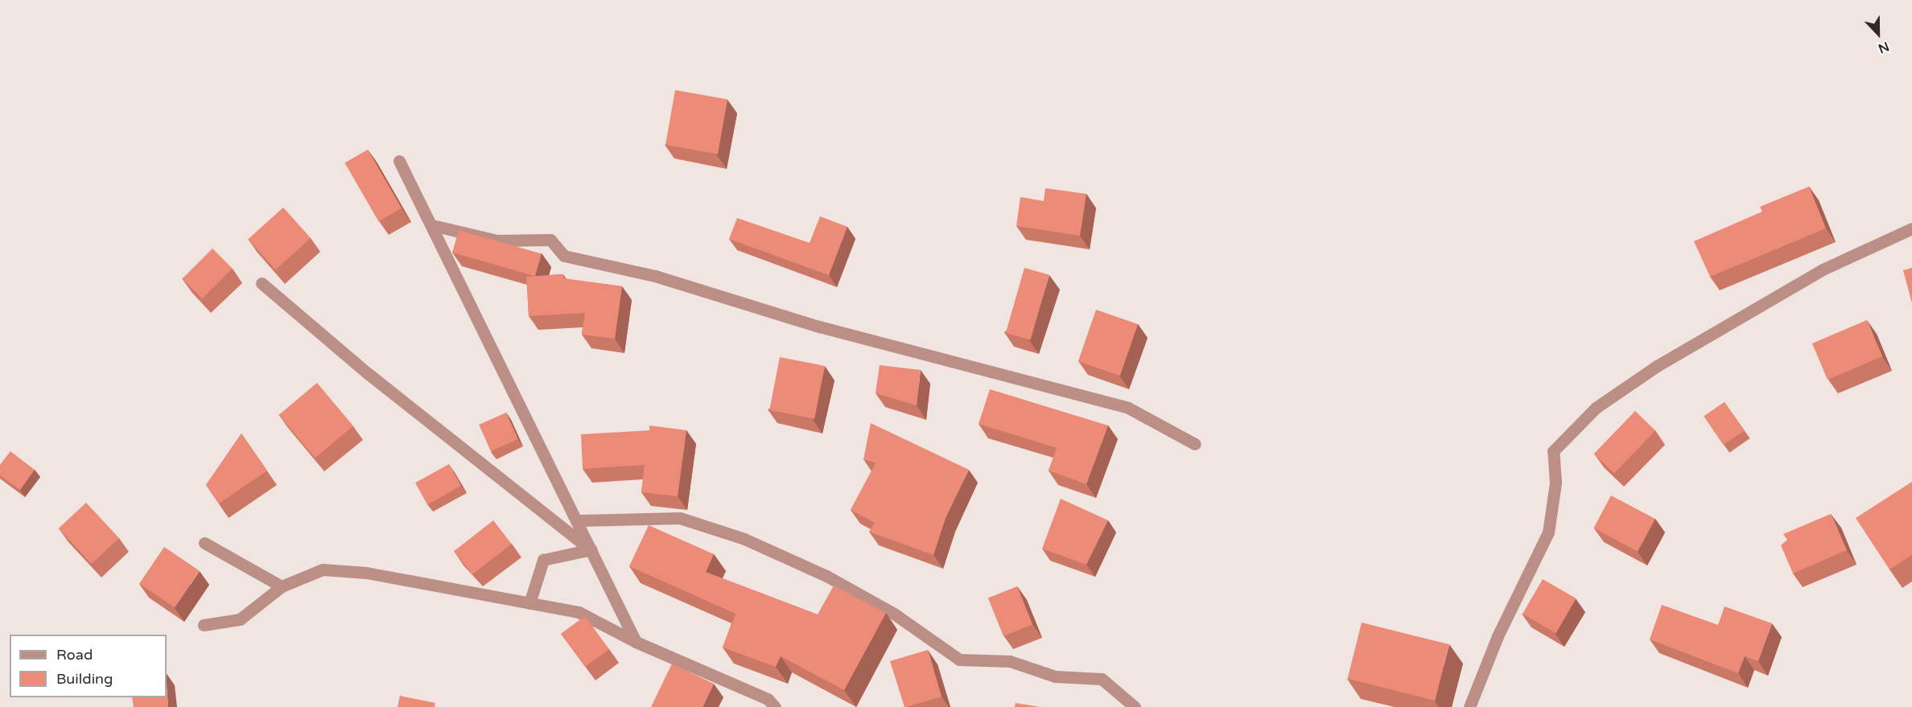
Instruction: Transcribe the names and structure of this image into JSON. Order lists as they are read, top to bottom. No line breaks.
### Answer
{"legend":["Road","Building"],"north":"bottom"}
